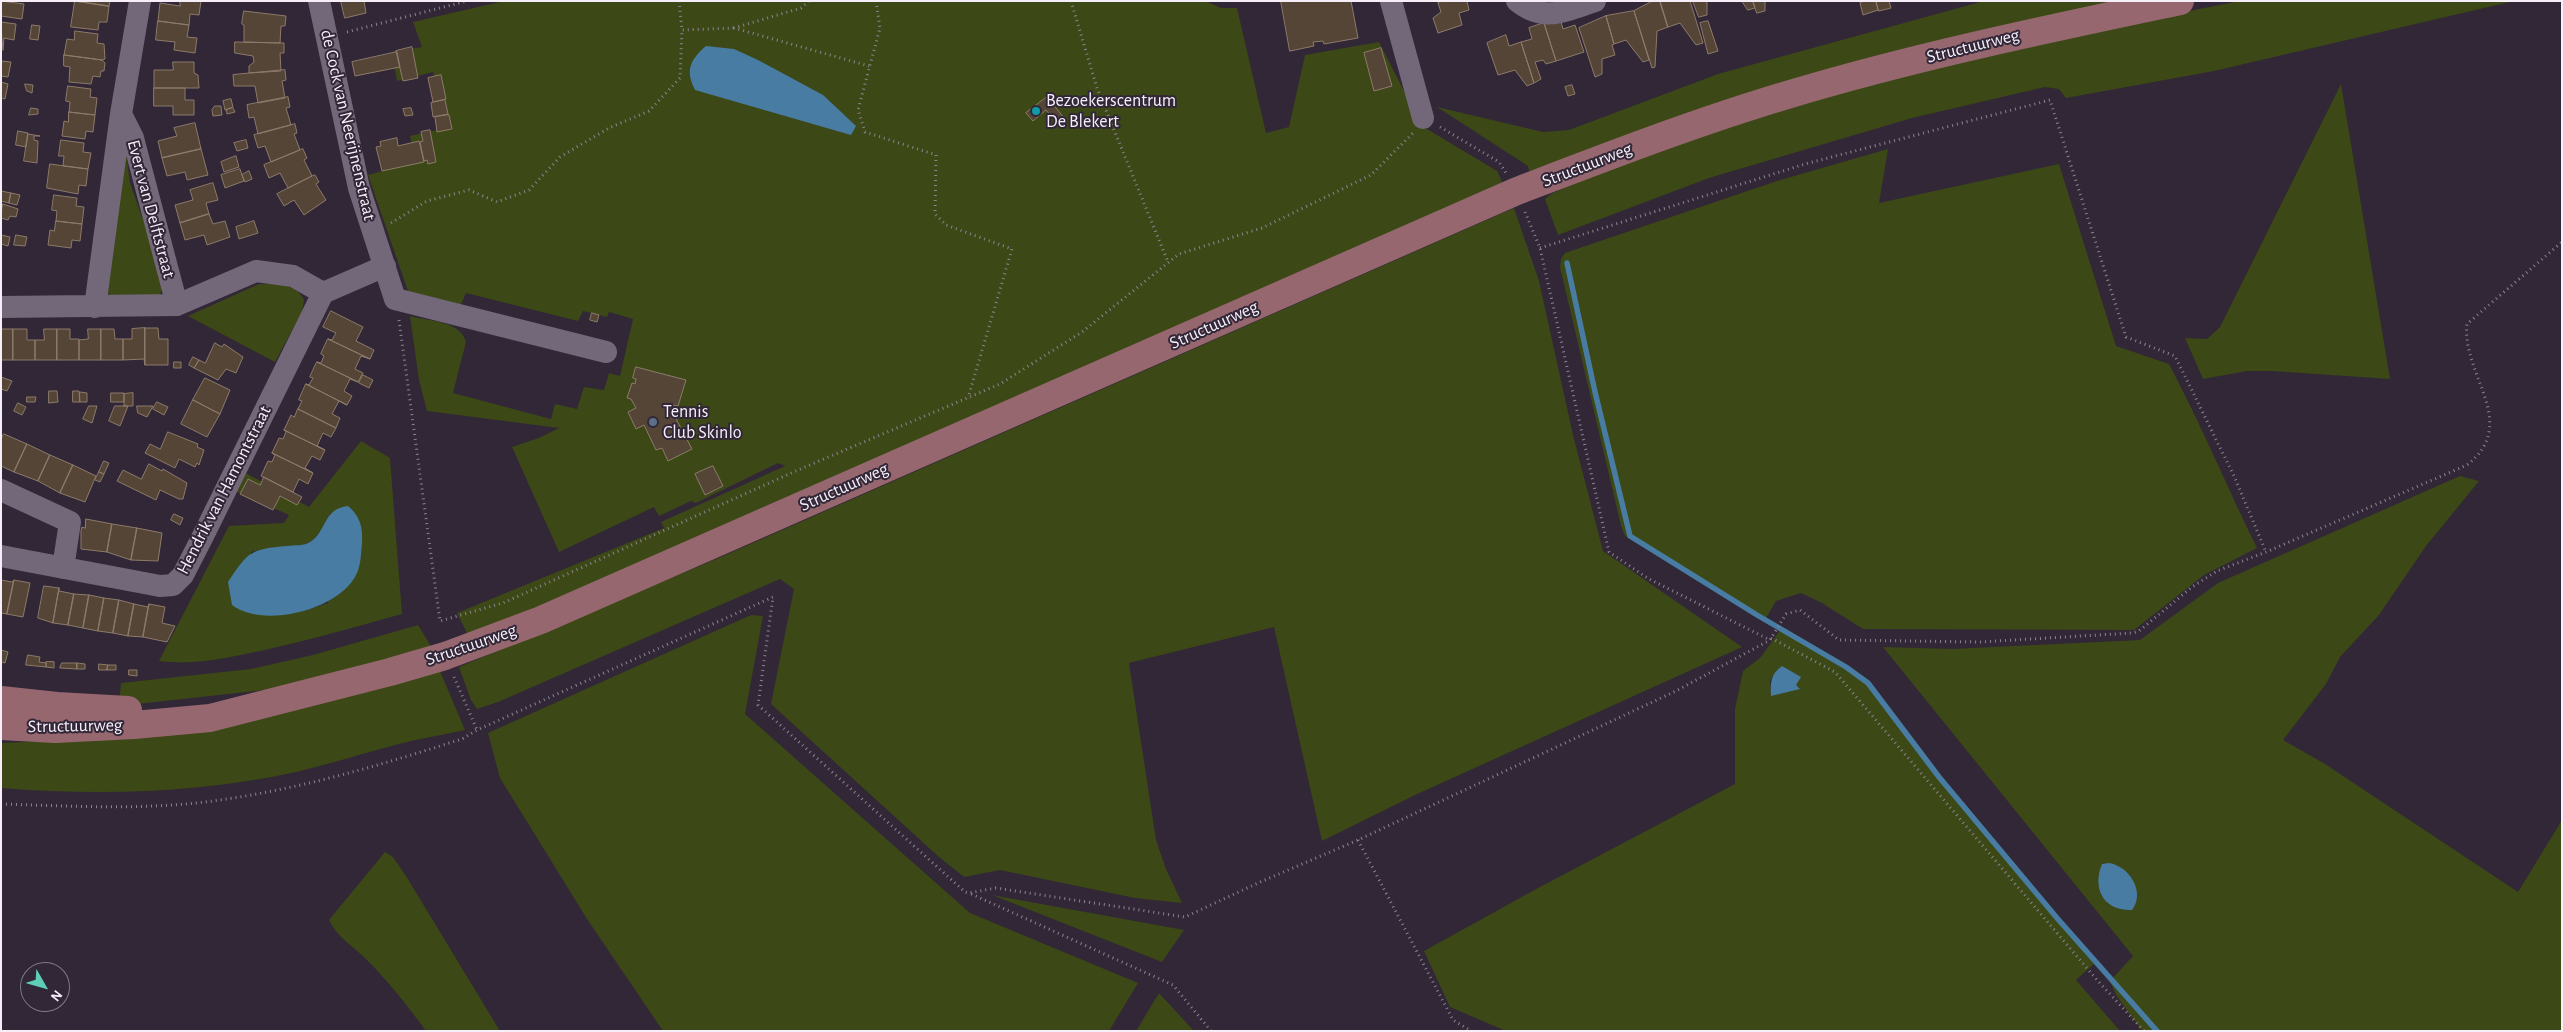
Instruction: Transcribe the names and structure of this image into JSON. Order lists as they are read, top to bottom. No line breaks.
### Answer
{"streets":{"main road":["Structuurweg"],"street":["de Cock van Neerijnenstraat","Evert van Delftstraat","Hendrik van Hamontstraat"]},"places":["Bezoekerscentrum De Blekert","Tennis Club Skinlo"],"north":"bottom right"}
